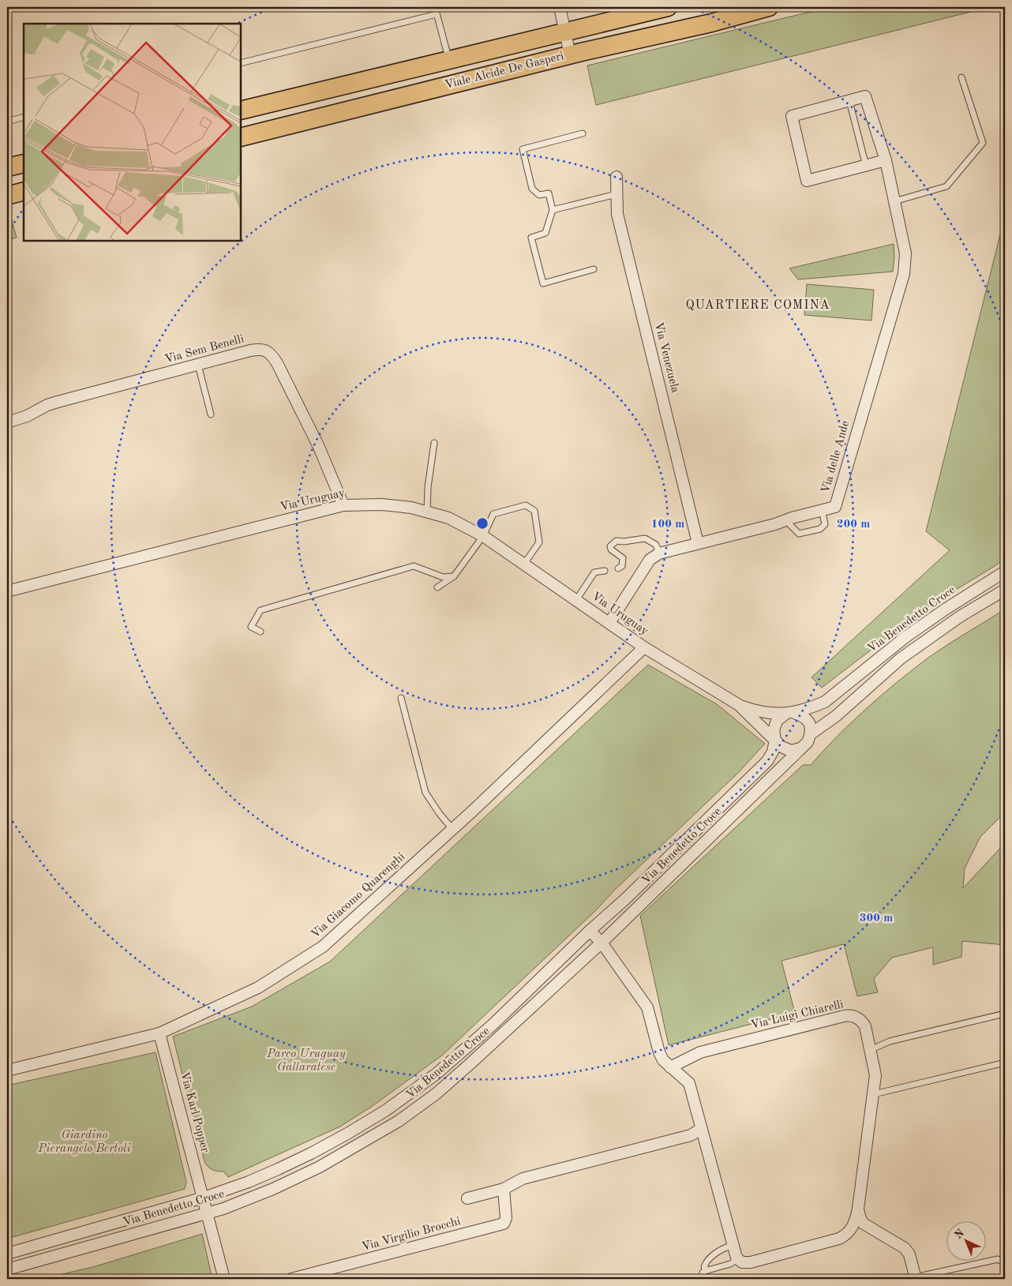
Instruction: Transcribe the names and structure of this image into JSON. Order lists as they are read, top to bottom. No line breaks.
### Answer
{"streets":{"main road":["Viale Alcide De Gasperi"],"street":["Via Sem Benelli","Via Venezuela","Via delle Ande","Via Uruguay","Via Benedetto Croce","Via Giacomo Quarenghi","Via Luigi Chiarelli","Via Karl Popper","Via Virgilio Brocchi"]},"crossings":[["Via Sem Benelli","Via Uruguay"],["Via Venezuela","Via delle Ande"],["Via delle Ande","Via Uruguay"],["Via Uruguay","Via Benedetto Croce"],["Via Uruguay","Via Giacomo Quarenghi"],["Via Benedetto Croce","Via Karl Popper"],["Via Giacomo Quarenghi","Via Karl Popper"]],"districts":["QUARTIERE COMINA"],"parks":["Parco Uruguay Gallaratese","Giardino Pierangelo Bertoli"],"north":"top left","rings":["100 m","200 m","300 m"]}
